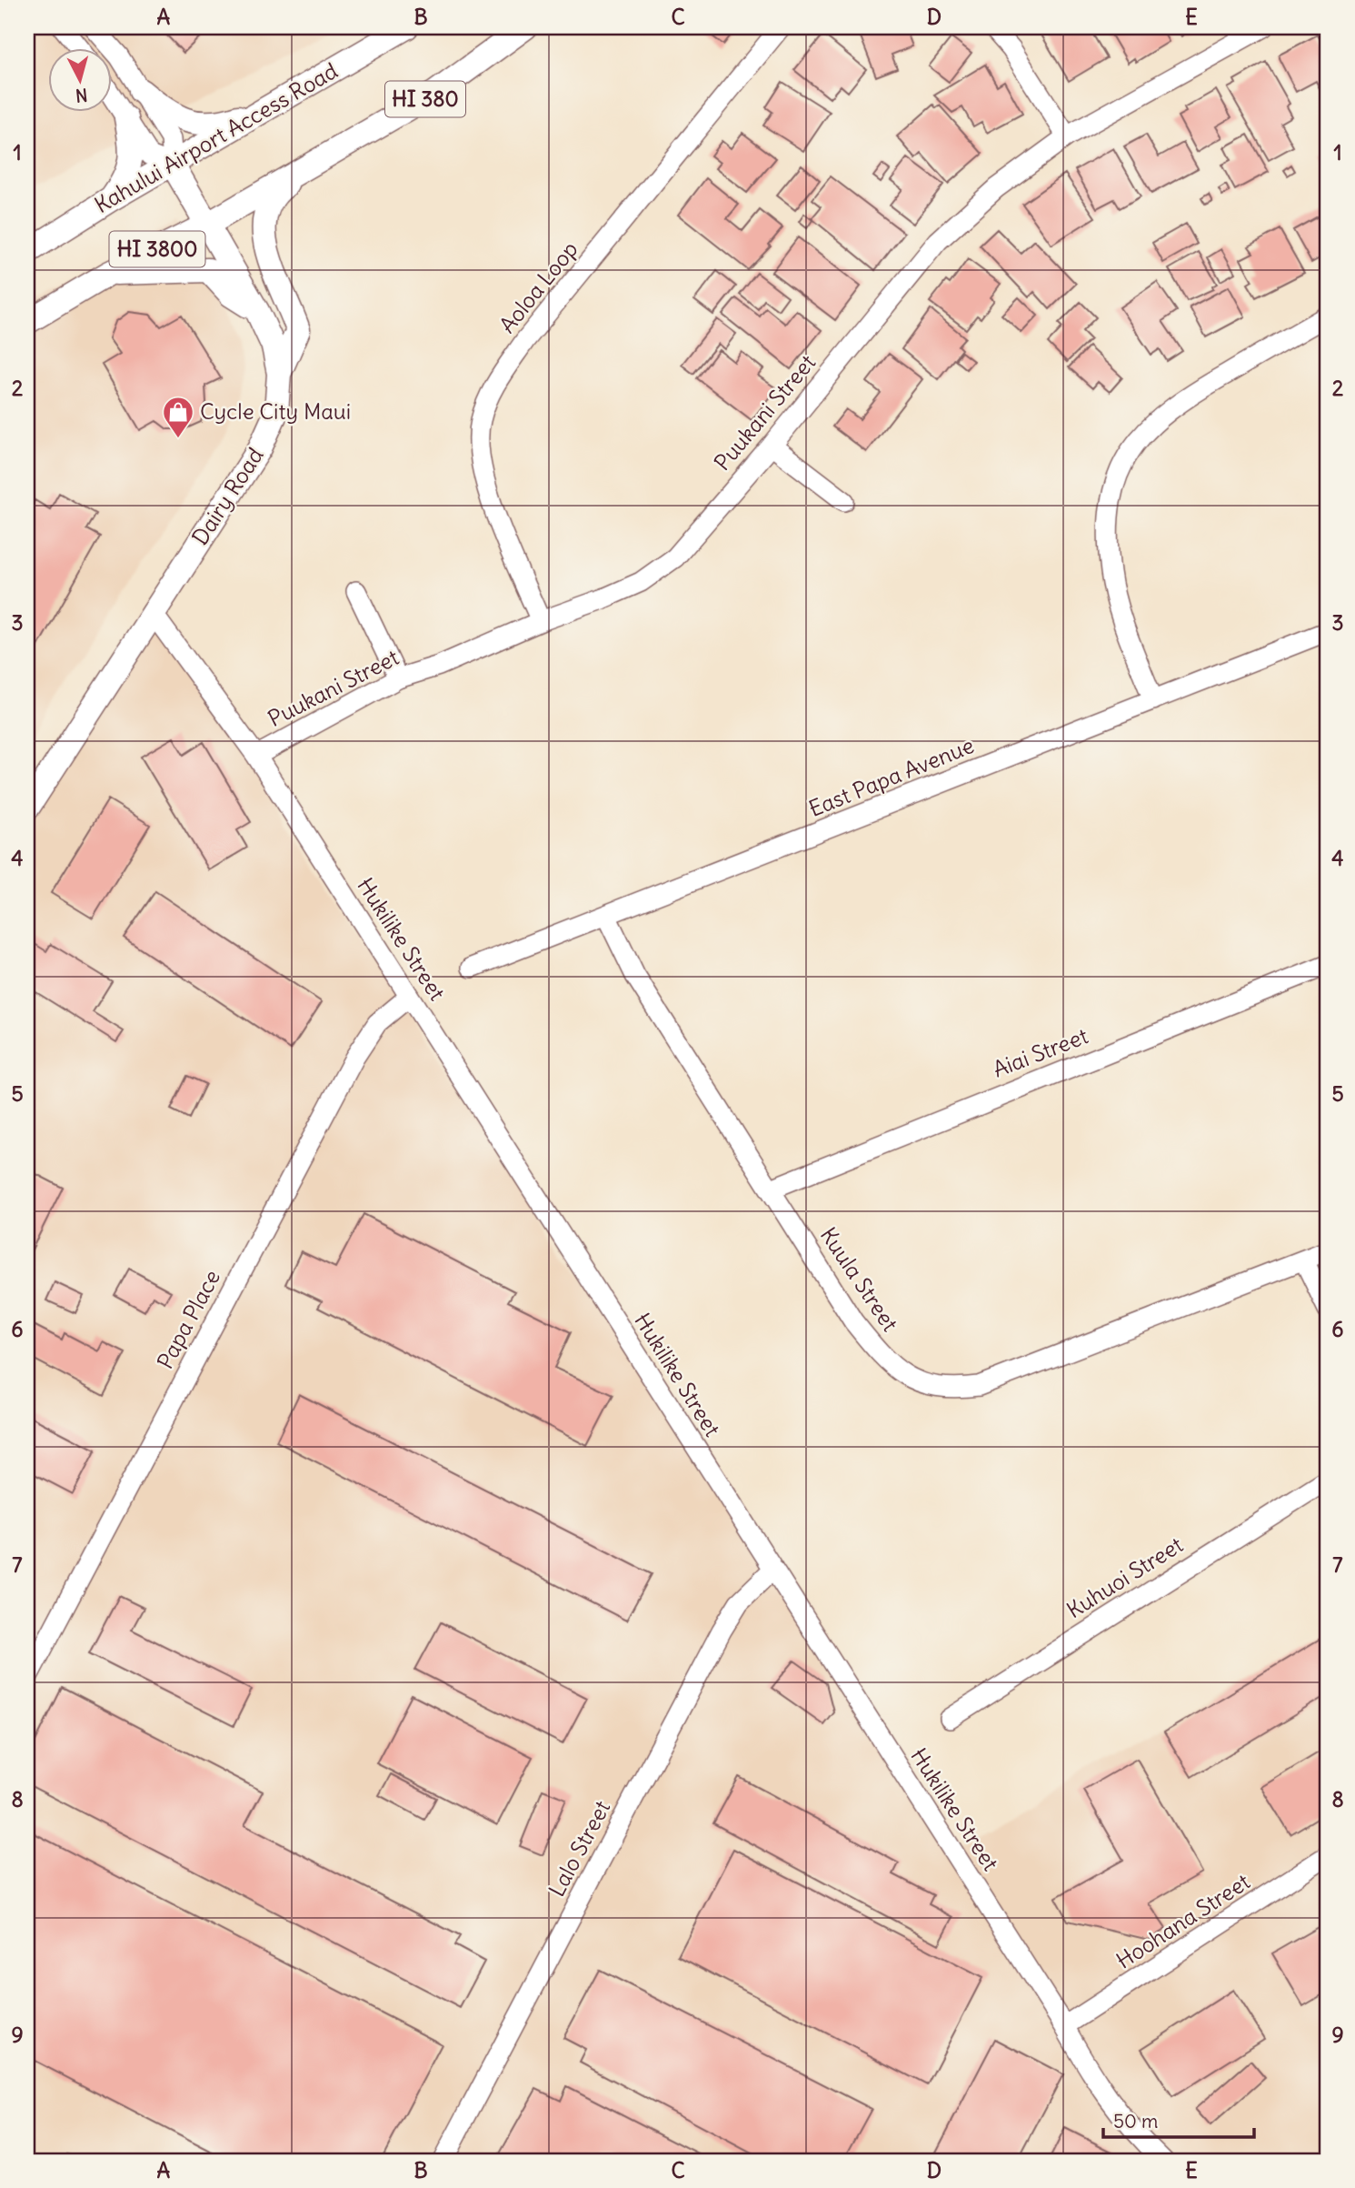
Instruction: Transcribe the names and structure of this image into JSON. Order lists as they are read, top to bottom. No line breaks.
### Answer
{"streets":{"main road":["HI 380","Kahului Airport Access Road","HI 3800","Dairy Road"],"street":["Aoloa Loop","Puukani Street","East Papa Avenue","Hukilike Street","Aiai Street","Kuula Street","Papa Place","Kuhuoi Street","Lalo Street","Hoohana Street"]},"crossings":[["HI 380","HI 3800"],["HI 380","Dairy Road"],["Kahului Airport Access Road","Dairy Road"],["HI 3800","Dairy Road"],["Aoloa Loop","Puukani Street"],["Puukani Street","Hukilike Street"],["Dairy Road","Hukilike Street"],["East Papa Avenue","Kuula Street"],["Hukilike Street","Papa Place"],["Hukilike Street","Lalo Street"],["Hukilike Street","Hoohana Street"],["Aiai Street","Kuula Street"]],"places":{"shop":["Cycle City Maui"]},"scale_bar":"50 m","north":"bottom","grid":{"columns":["A","B","C","D","E"],"rows":["1","2","3","4","5","6","7","8","9"]}}
